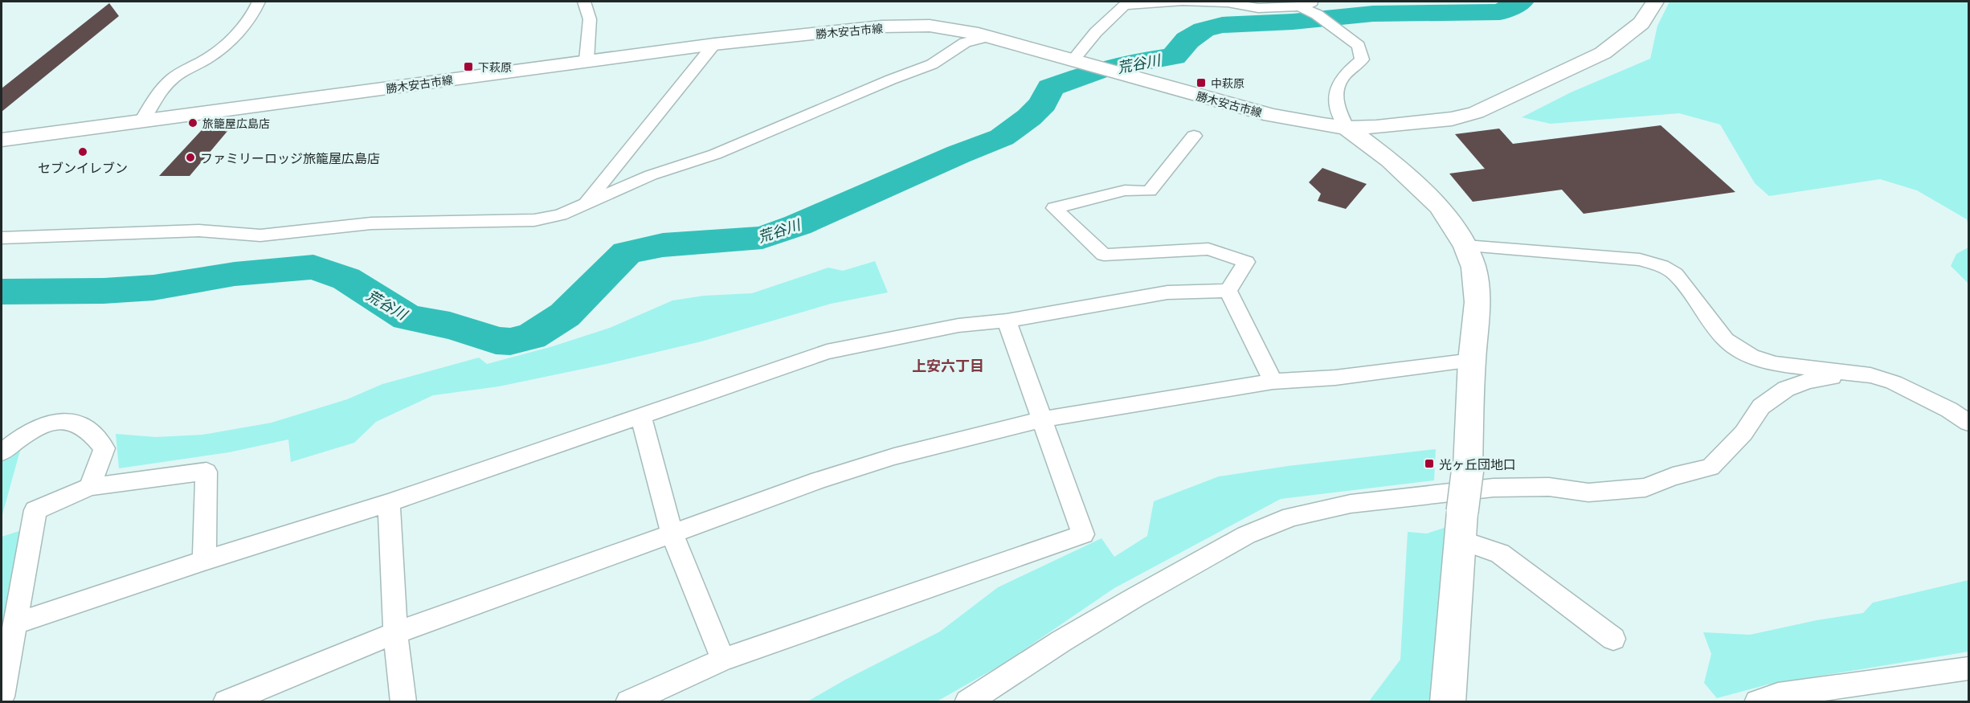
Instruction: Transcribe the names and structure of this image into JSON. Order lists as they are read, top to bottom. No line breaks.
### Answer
{"streets":{"main road":["勝木安古市線"]},"districts":["上安六丁目"],"water":["荒谷川"],"places":{"transit":["下萩原","中萩原","光ヶ丘団地口"],"other":["旅籠屋広島店","セブンイレブン","ファミリーロッジ旅籠屋広島店"]}}
